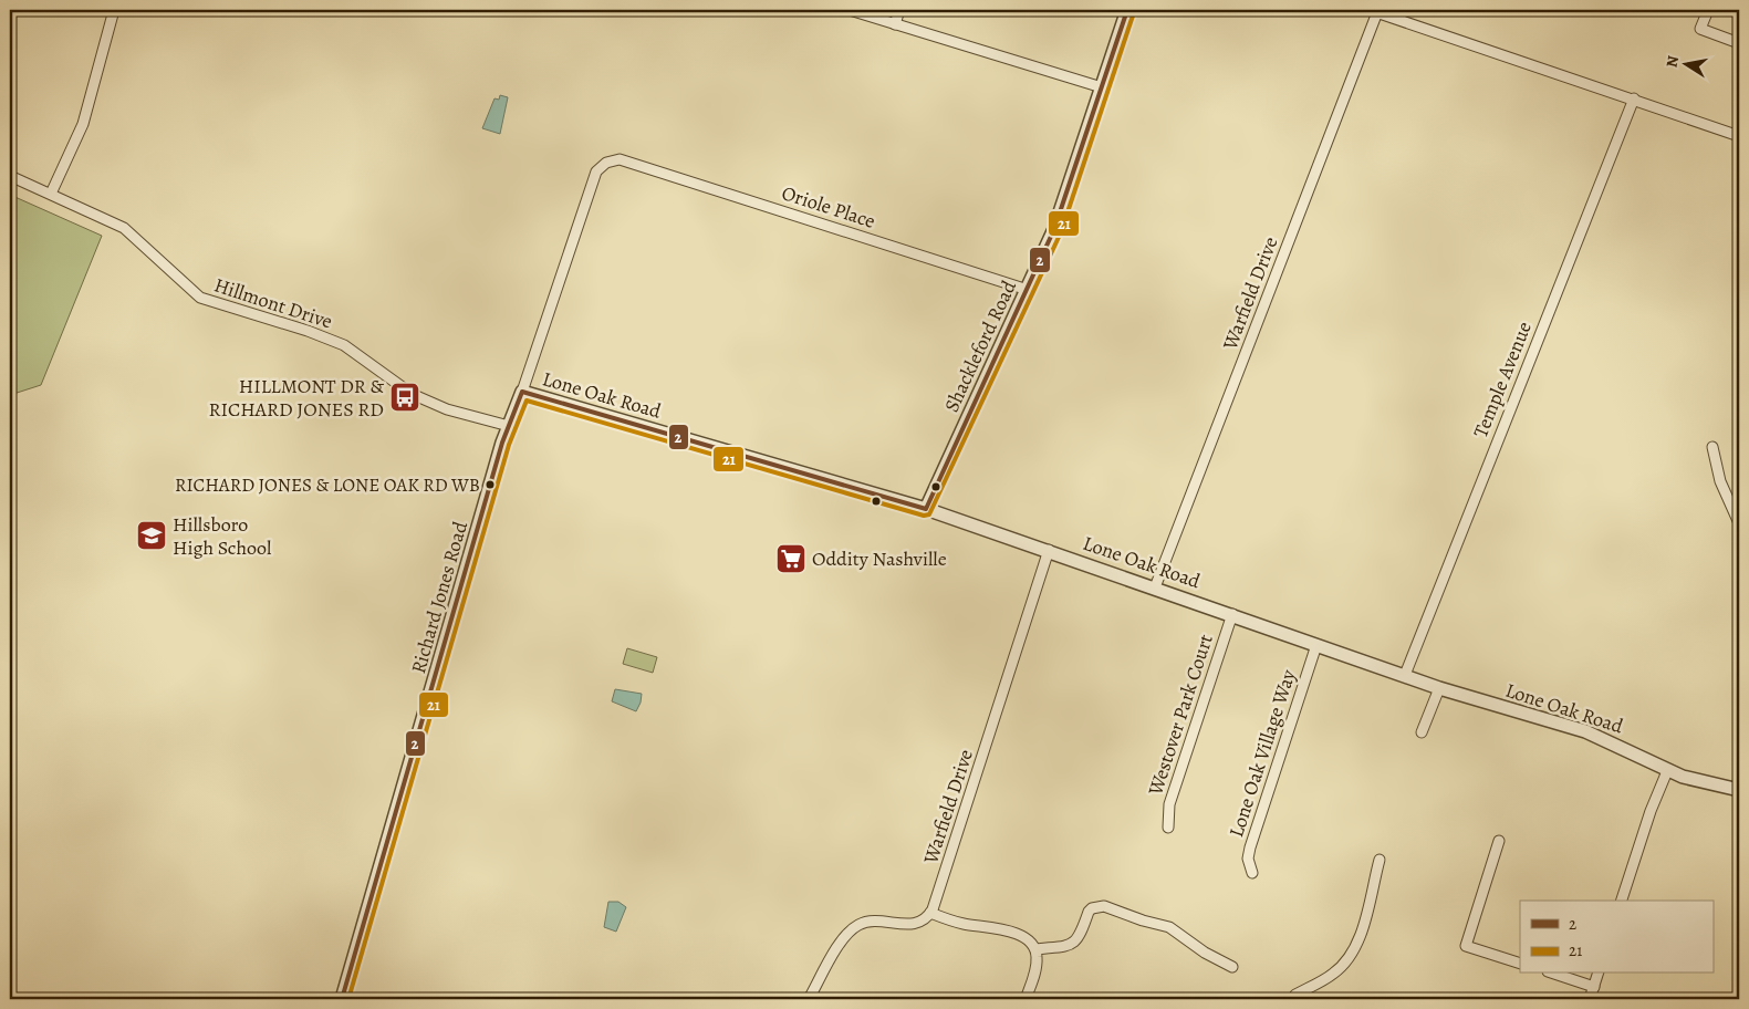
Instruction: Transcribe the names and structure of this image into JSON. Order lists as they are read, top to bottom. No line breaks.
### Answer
{"streets":{"street":["Oriole Place","Warfield Drive","Hillmont Drive","Shackleford Road","Temple Avenue","Lone Oak Road","Richard Jones Road","Westover Park Court","Lone Oak Village Way"]},"crossings":[["Oriole Place","Shackleford Road"],["Oriole Place","Richard Jones Road"],["Warfield Drive","Lone Oak Road"],["Hillmont Drive","Richard Jones Road"],["Shackleford Road","Lone Oak Road"],["Temple Avenue","Lone Oak Road"],["Lone Oak Road","Richard Jones Road"],["Lone Oak Road","Westover Park Court"],["Lone Oak Road","Lone Oak Village Way"]],"places":{"bus stop":["HILLMONT DR & RICHARD JONES RD"],"other":["RICHARD JONES & LONE OAK RD WB"],"school or university":["Hillsboro High School"],"supermarket":["Oddity Nashville"]},"lines":["transit line 2","transit line 21"],"legend":["2","21"],"north":"left"}
